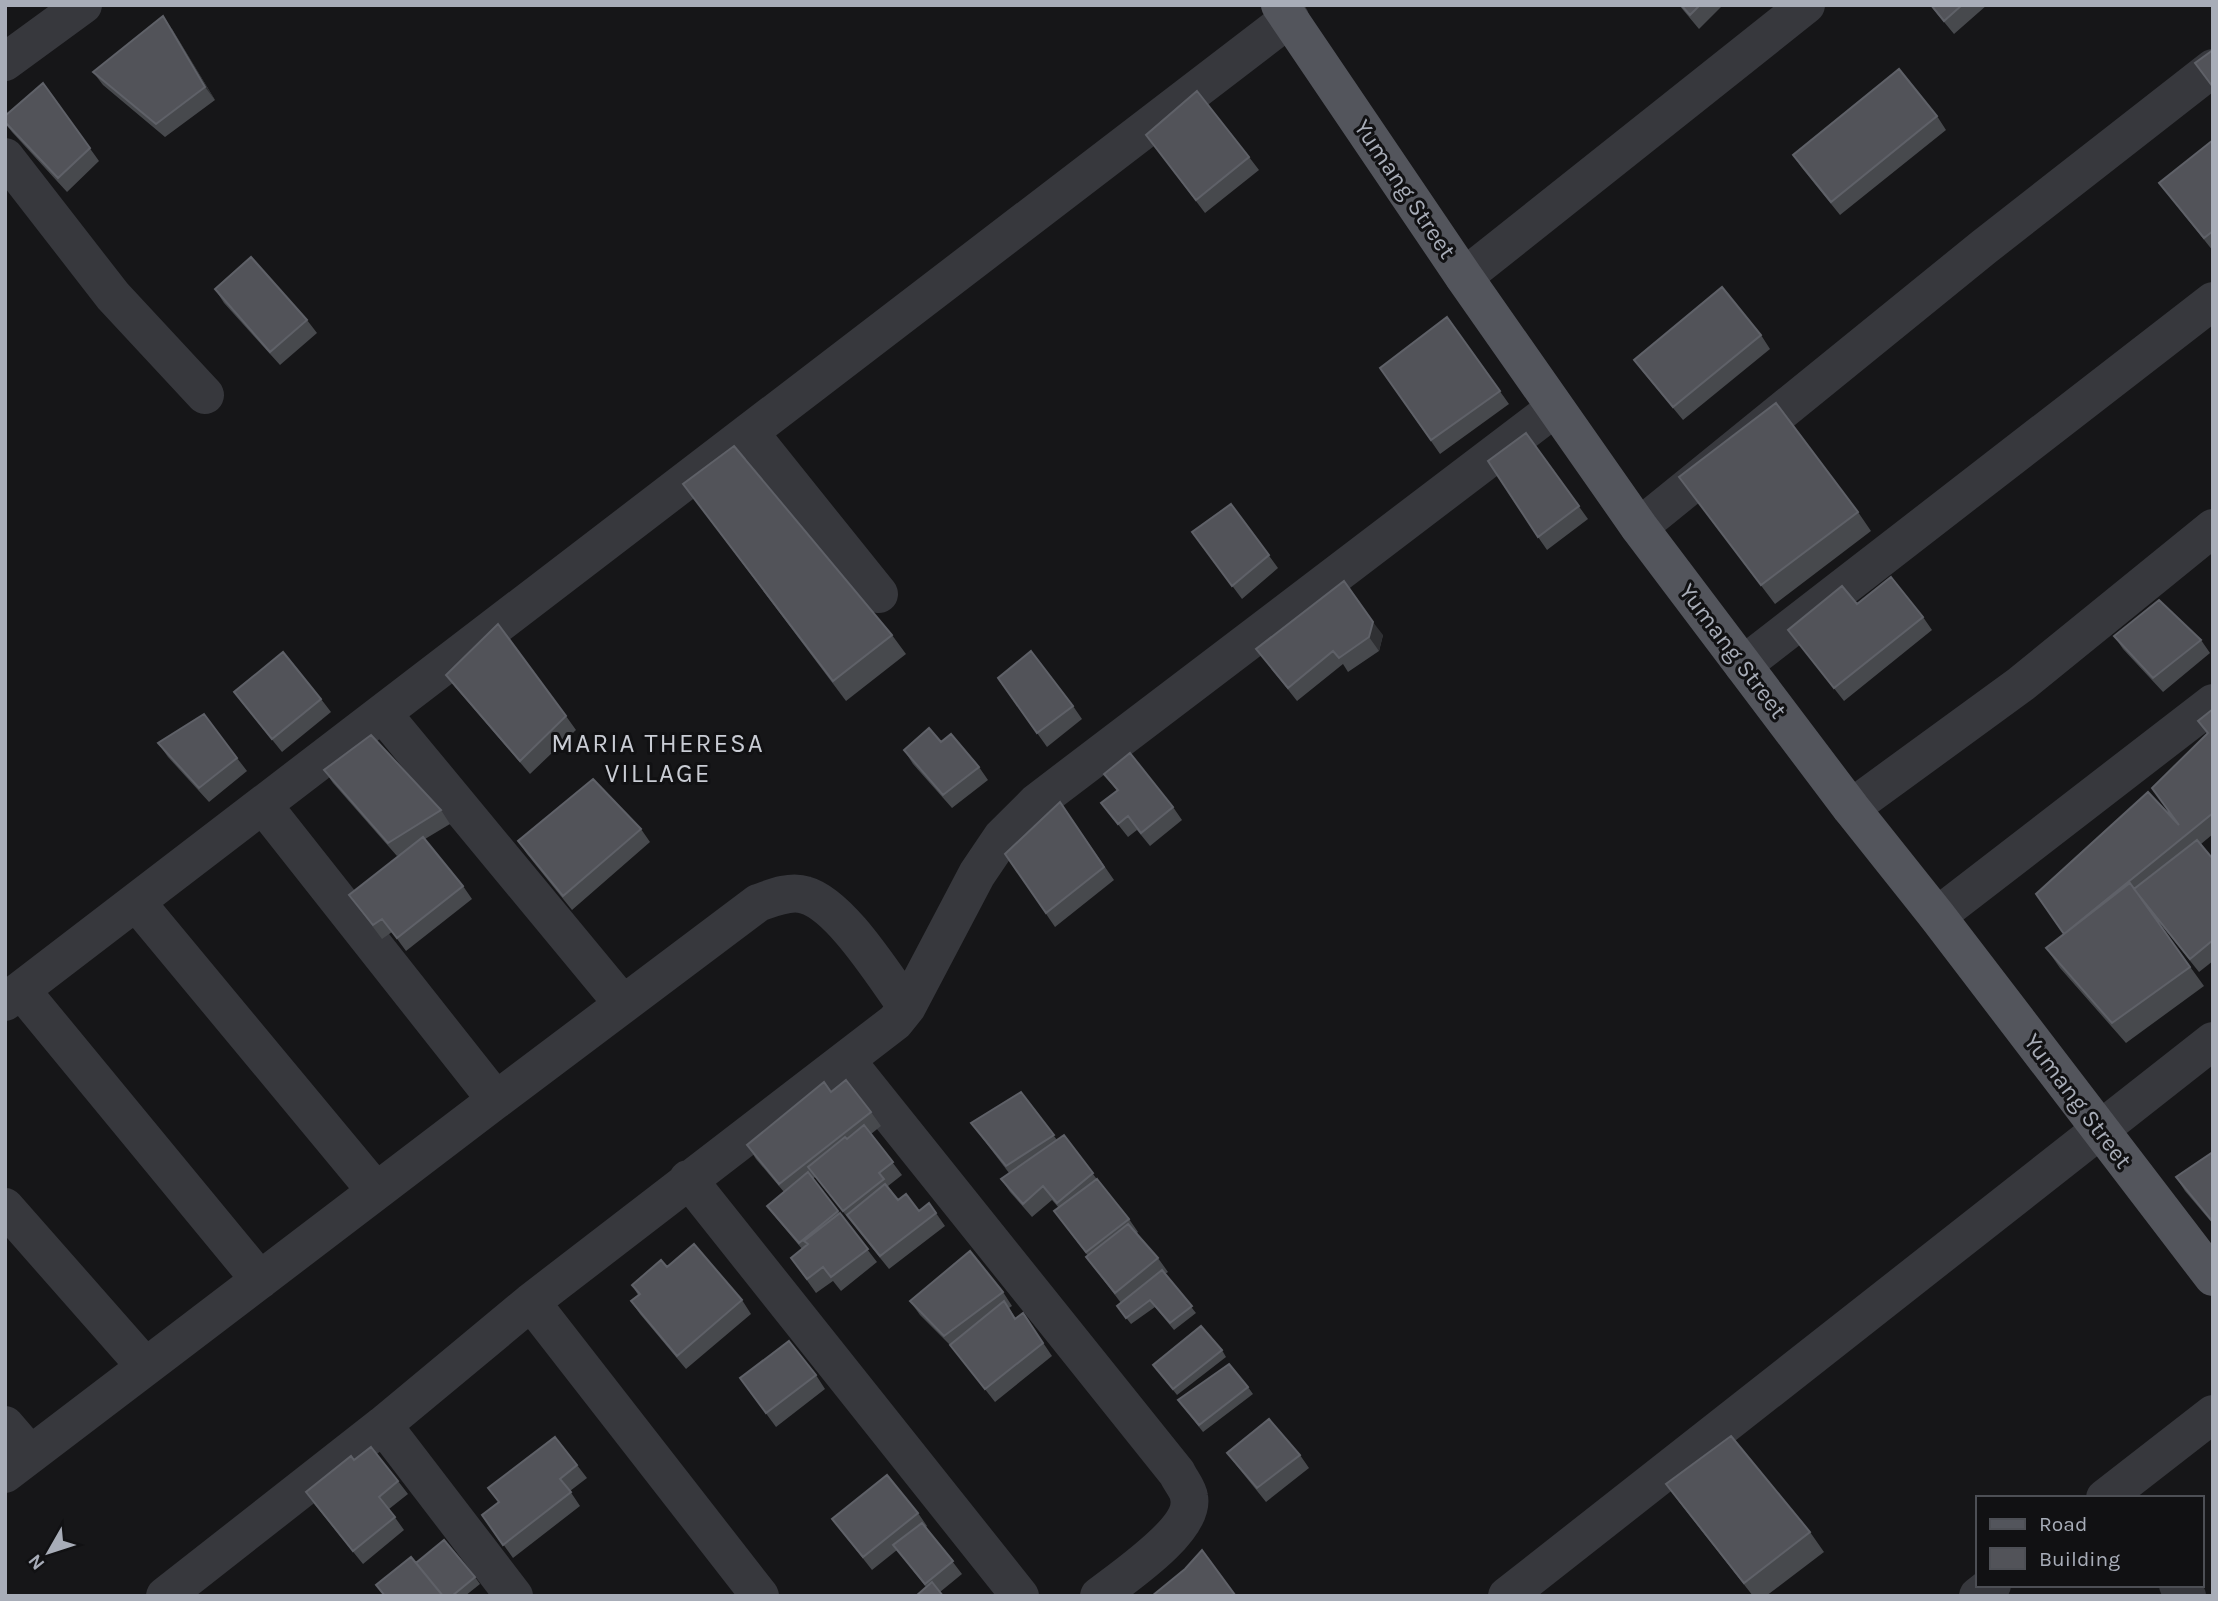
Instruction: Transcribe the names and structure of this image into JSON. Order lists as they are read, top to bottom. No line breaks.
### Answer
{"streets":{"main road":["Yumang Street"]},"districts":["MARIA THERESA VILLAGE"],"legend":["Road","Building"],"north":"bottom left"}
